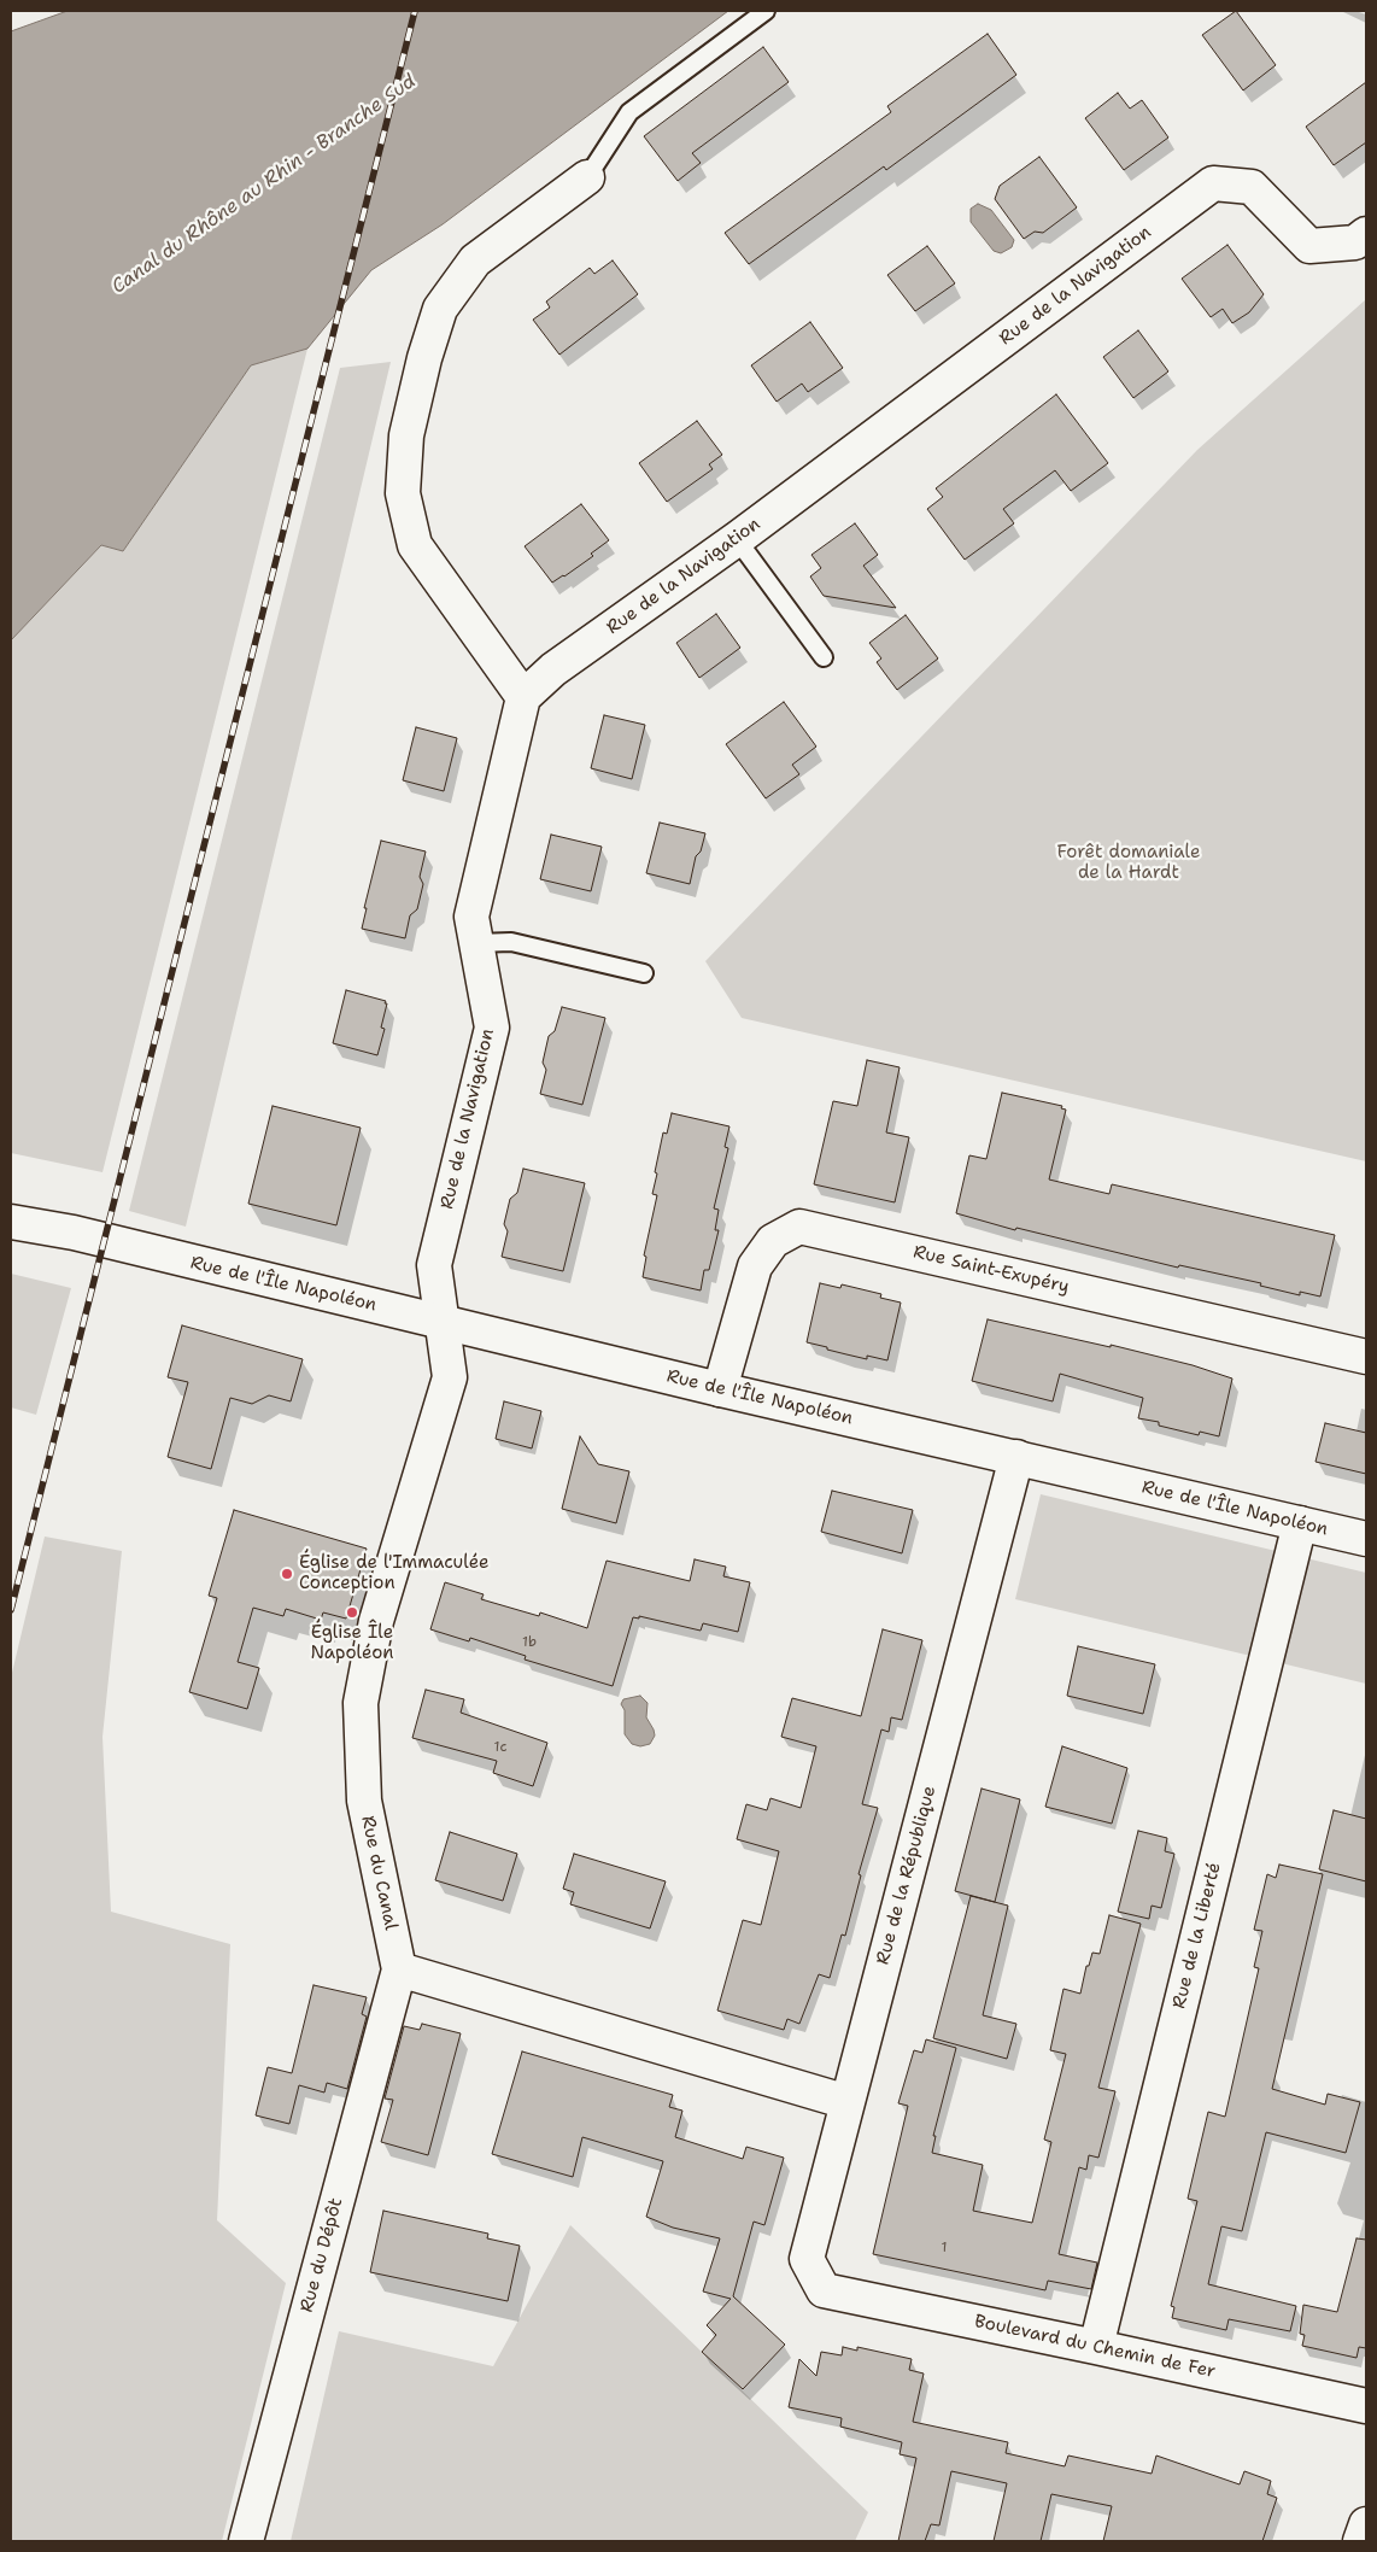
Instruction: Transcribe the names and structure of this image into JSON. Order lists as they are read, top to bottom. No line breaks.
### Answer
{"streets":{"street":["Rue de la Navigation","Rue Saint-Exupéry","Rue de l'Île Napoléon","Rue du Canal","Rue de la République","Rue de la Liberté","Rue du Dépôt","Boulevard du Chemin de Fer"]},"crossings":[["Rue de la Navigation","Rue de l'Île Napoléon"],["Rue de la Navigation","Rue du Canal"],["Rue Saint-Exupéry","Rue de l'Île Napoléon"],["Rue de l'Île Napoléon","Rue du Canal"],["Rue de l'Île Napoléon","Rue de la République"],["Rue de l'Île Napoléon","Rue de la Liberté"],["Rue du Canal","Rue du Dépôt"],["Rue de la République","Boulevard du Chemin de Fer"],["Rue de la Liberté","Boulevard du Chemin de Fer"]],"water":["Canal du Rhône au Rhin - Branche Sud"],"parks":["Forêt domaniale de la Hardt"],"places":["Église de l'Immaculée Conception","Église Île Napoléon"],"house_numbers":["1b","1c","1"]}
